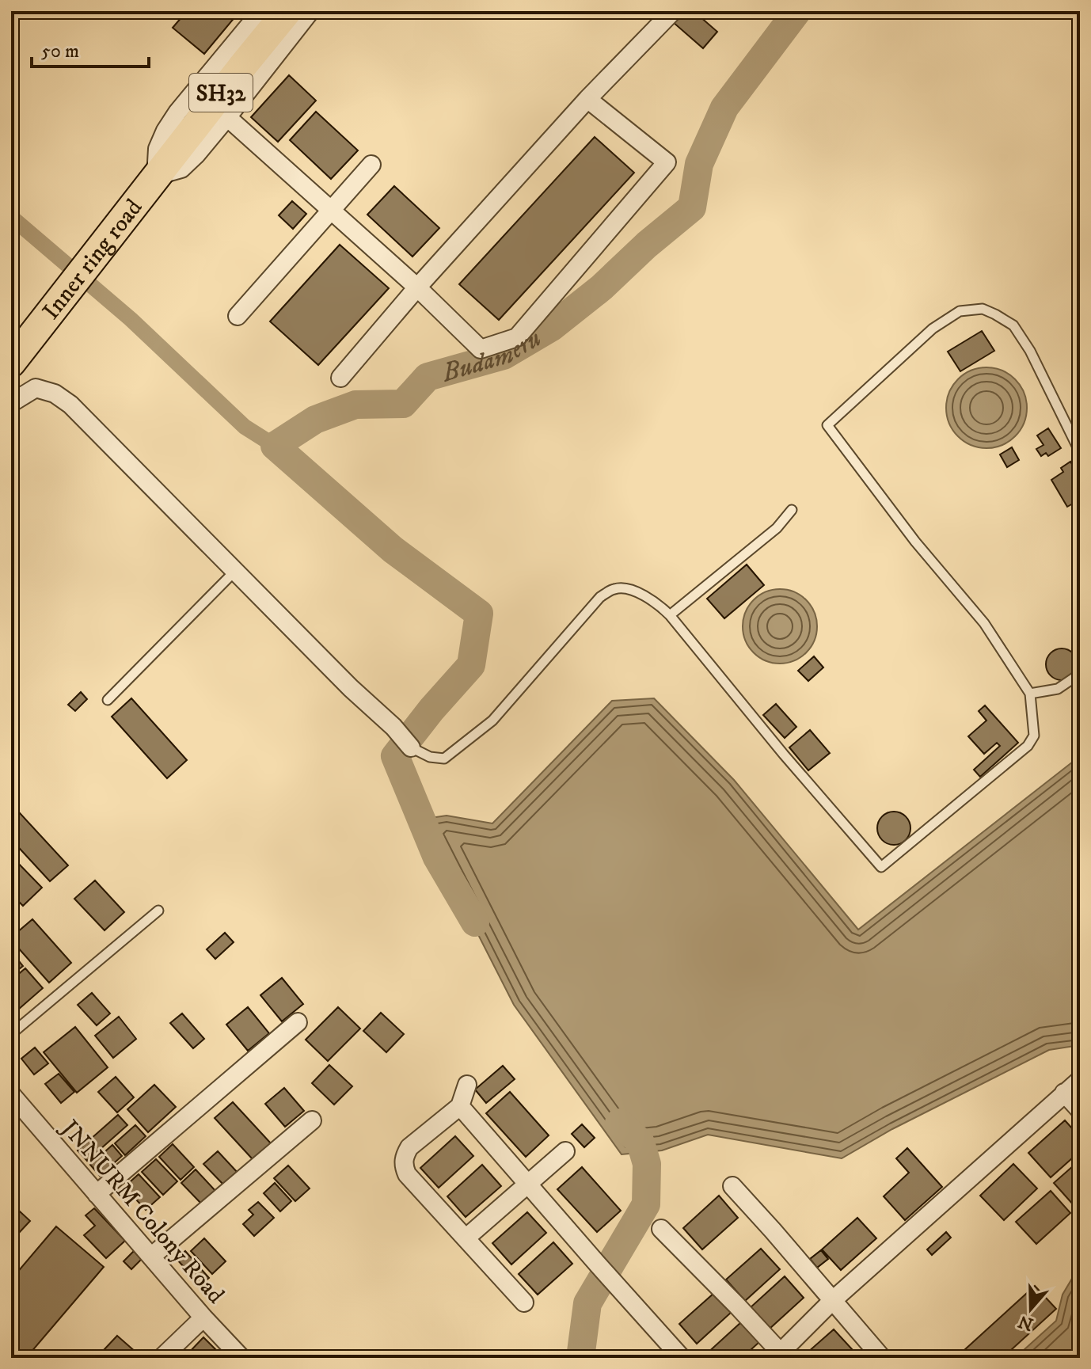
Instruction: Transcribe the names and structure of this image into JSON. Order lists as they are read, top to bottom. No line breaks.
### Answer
{"streets":{"main road":["SH32","Inner ring road"],"street":["JNNURM Colony Road"]},"crossings":[["SH32","Inner ring road"]],"water":["Budameru"],"scale_bar":"50 m","north":"bottom"}
